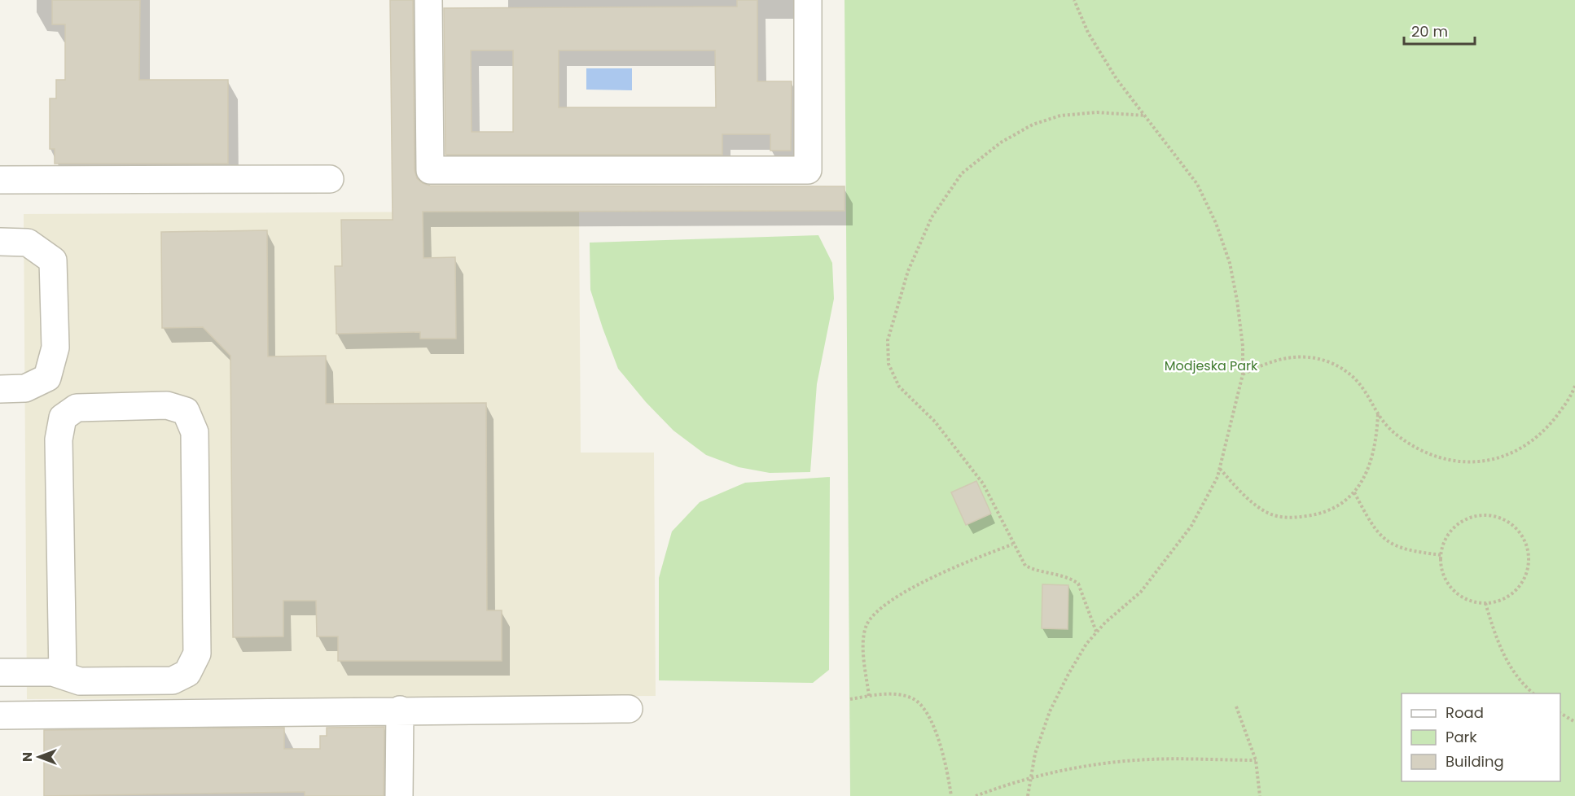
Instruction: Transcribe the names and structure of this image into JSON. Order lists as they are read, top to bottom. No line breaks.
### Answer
{"parks":["Modjeska Park"],"legend":["Road","Park","Building"],"scale_bar":"20 m","north":"left"}
